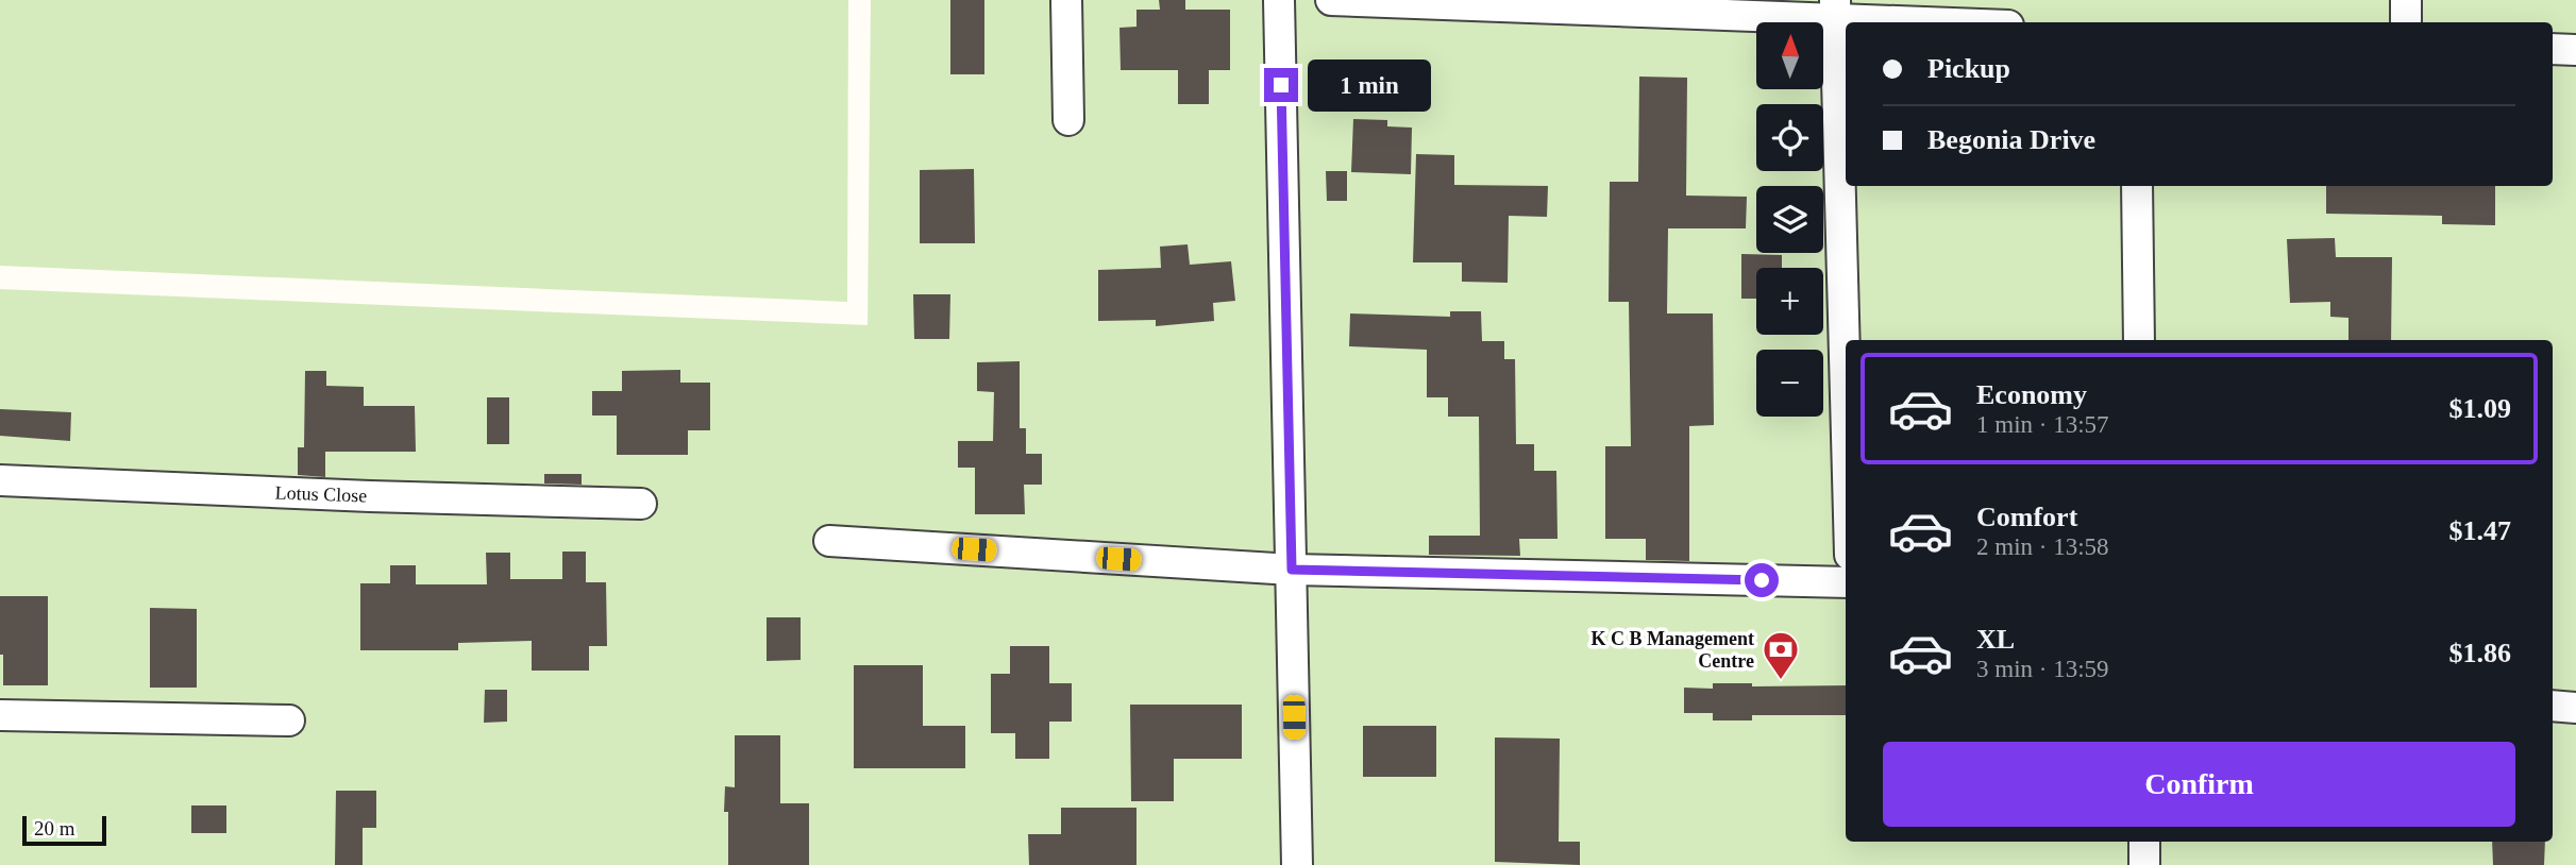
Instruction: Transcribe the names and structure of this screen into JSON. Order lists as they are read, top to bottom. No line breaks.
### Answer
{"streets":{"street":["Lotus Close"]},"places":{"bank":["K C B Management Centre"]},"scale_bar":"20 m","north":"top","page":{"map_buttons":["+","−"],"banner":["Pickup","Begonia Drive"],"bubble":"1 min","list":[{"name":"Economy","note":"1 min · 13:57","value":"$1.09"},{"name":"Comfort","note":"2 min · 13:58","value":"$1.47"},{"name":"XL","note":"3 min · 13:59","value":"$1.86"}],"buttons":"Confirm","scale":"20 m"}}
